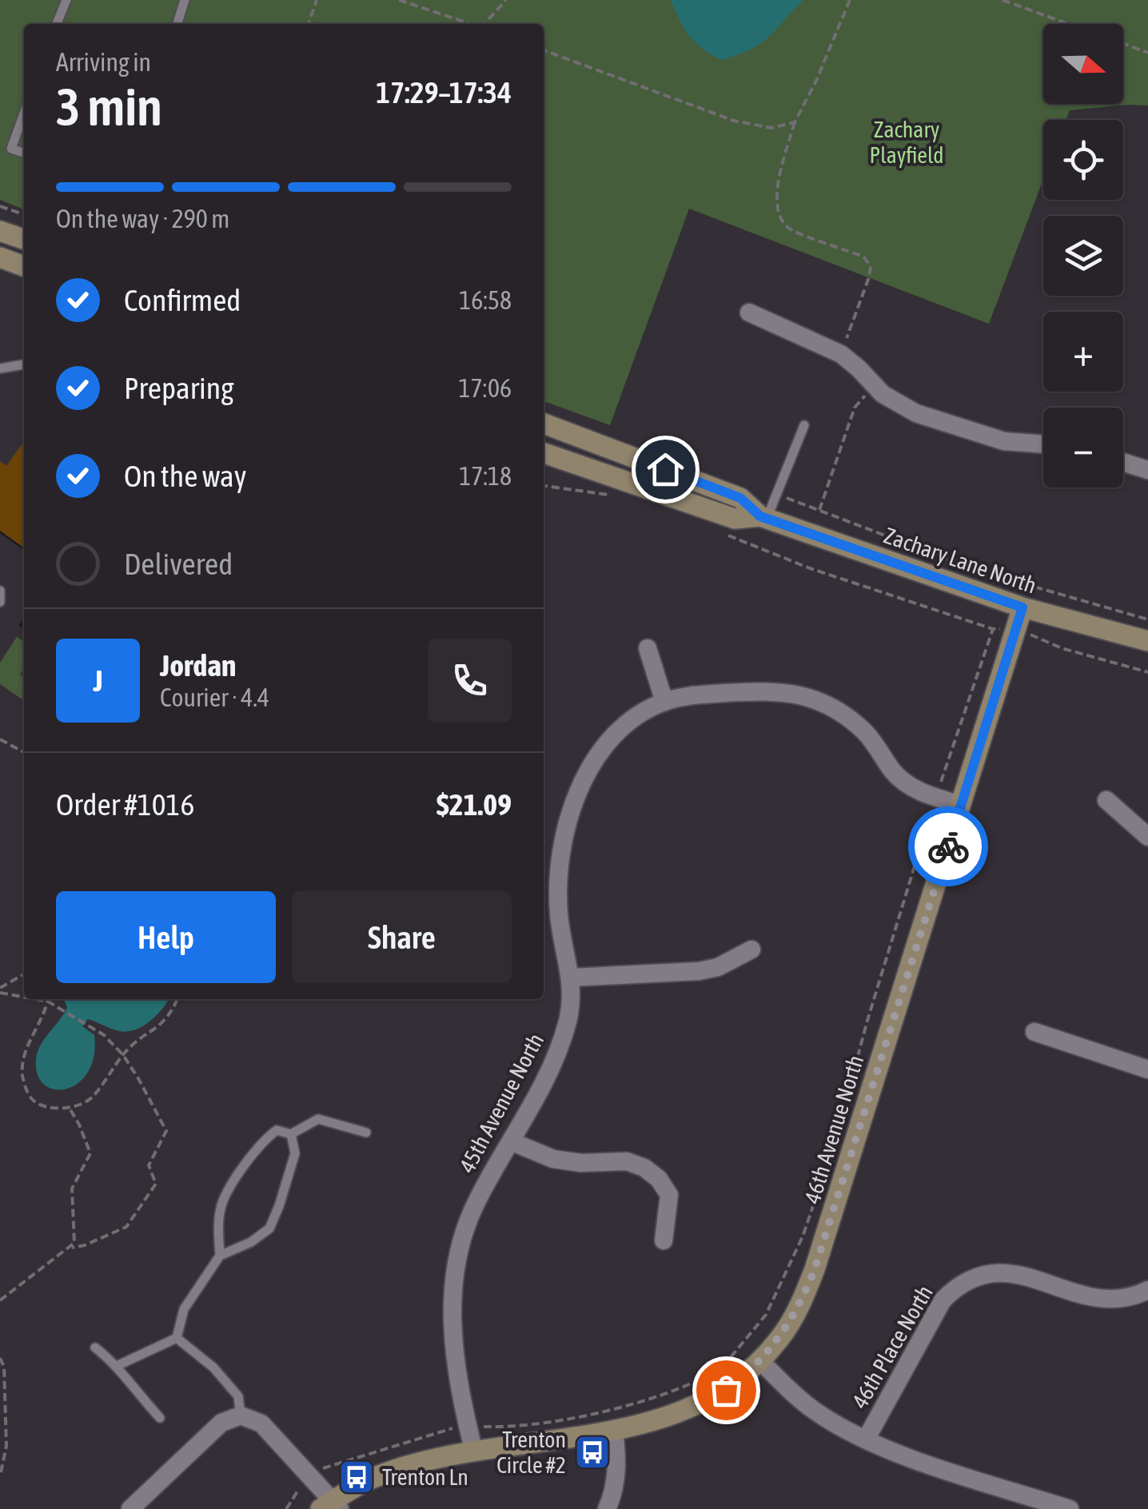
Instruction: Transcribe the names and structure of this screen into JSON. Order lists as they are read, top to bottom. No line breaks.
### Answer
{"streets":{"street":["Zachary Lane North","45th Avenue North","46th Avenue North","46th Place North"]},"crossings":[["Zachary Lane North","46th Avenue North"],["45th Avenue North","46th Avenue North"]],"parks":["Zachary Playfield"],"places":{"bus stop":["Trenton Circle #2","Trenton Ln"]},"north":"right","page":{"map_buttons":["+","−"],"heading":["3 min","Arriving in","17:29–17:34"],"panel":["Jordan","Courier · 4.4","Order #1016","$21.09"],"bar":"On the way · 290 m","list":[["Confirmed","16:58"],["Preparing","17:06"],["On the way","17:18"],"Delivered"],"round":"J","buttons":["Help","Share"]}}
